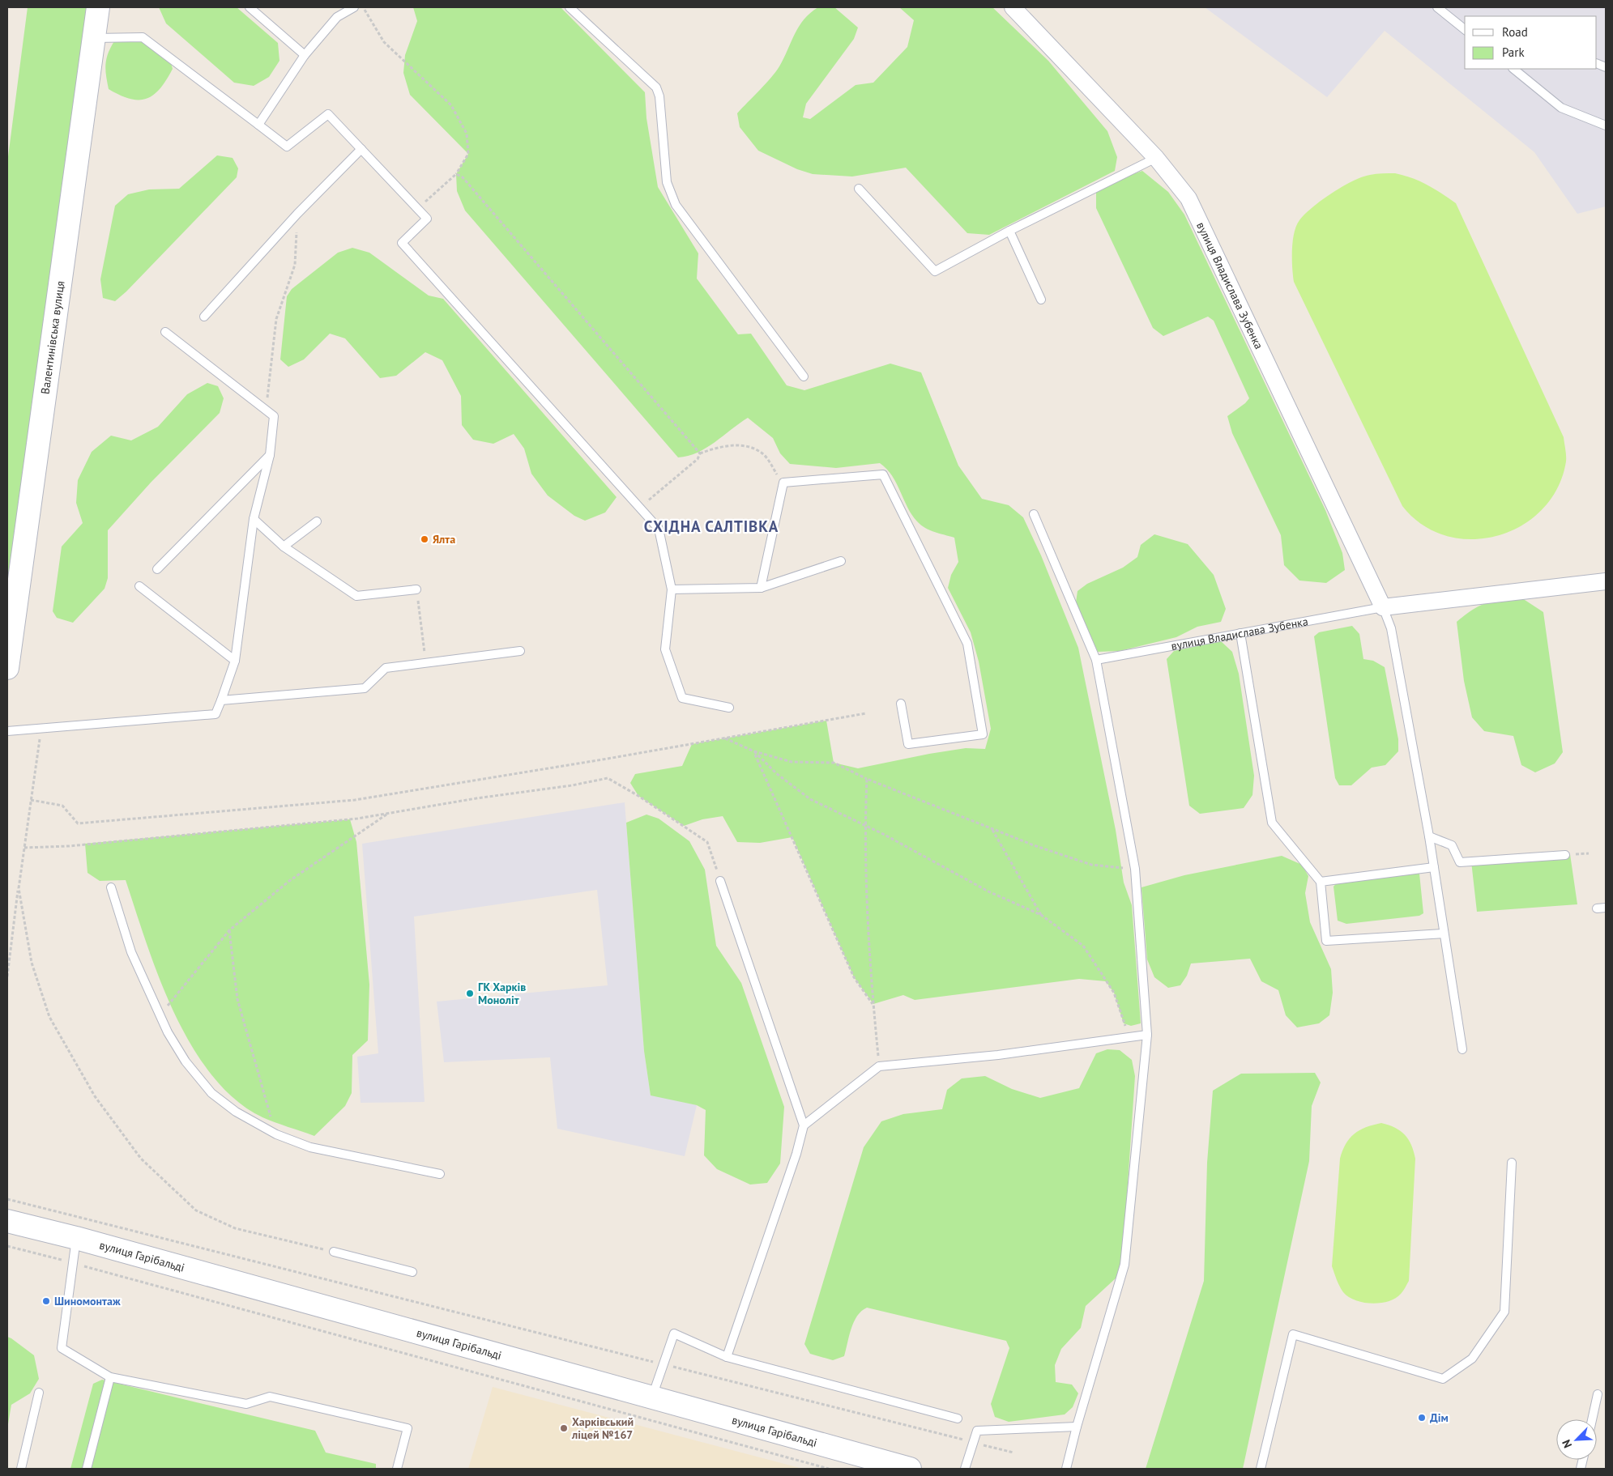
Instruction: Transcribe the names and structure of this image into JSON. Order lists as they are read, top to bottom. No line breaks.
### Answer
{"streets":{"street":["вулиця Владислава Зубенка","Валентинівська вулиця","вулиця Гарібальді"]},"districts":["СХІДНА САЛТІВКА"],"places":["Ялта","ГК Харків Моноліт","Шиномонтаж","Дім","Харківський ліцей №167"],"legend":["Road","Park"],"north":"bottom left"}
